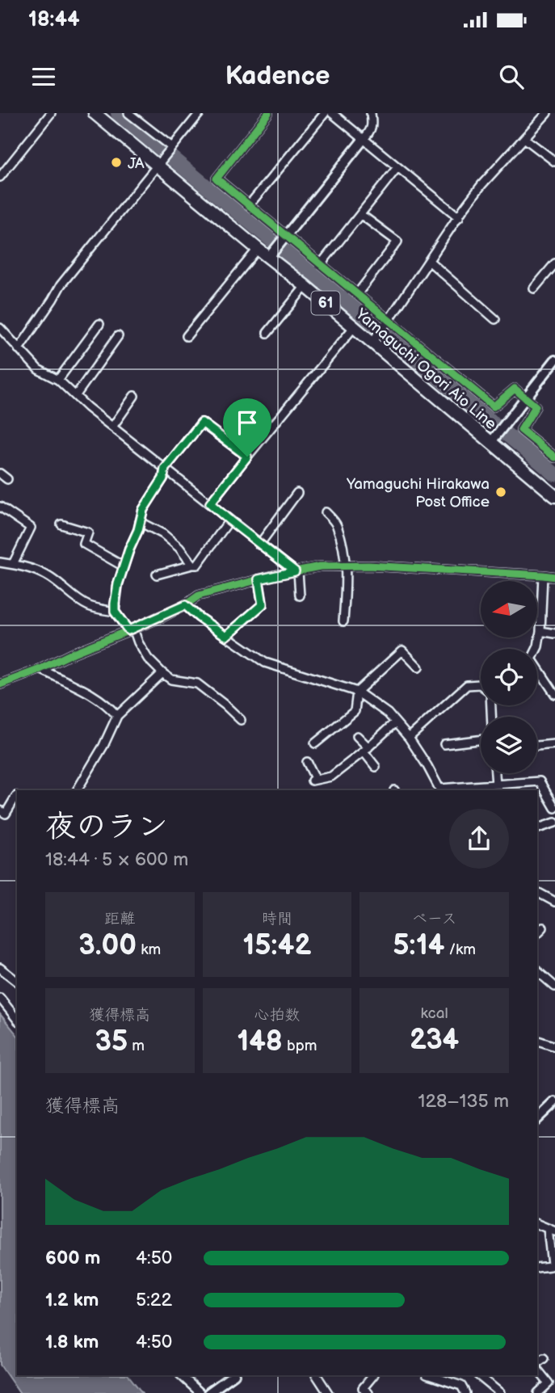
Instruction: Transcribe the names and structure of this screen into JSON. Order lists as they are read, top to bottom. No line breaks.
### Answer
{"streets":{"main road":["61","Yamaguchi Ogori Aio Line"]},"places":["JA","Yamaguchi Hirakawa Post Office"],"north":"left","page":{"status":"18:44","header":"Kadence","heading":["夜のラン","18:44 · 5 × 600 m"],"stats":[["距離","3.00 km"],["時間","15:42"],["ペース","5:14 /km"],["獲得標高","35 m"],["心拍数","148 bpm"],["kcal","234"]],"chart":["獲得標高","128–135 m"],"list":[{"name":"600 m","note":"4:50"},{"name":"1.2 km","note":"5:22"},{"name":"1.8 km","note":"4:50"}]}}
